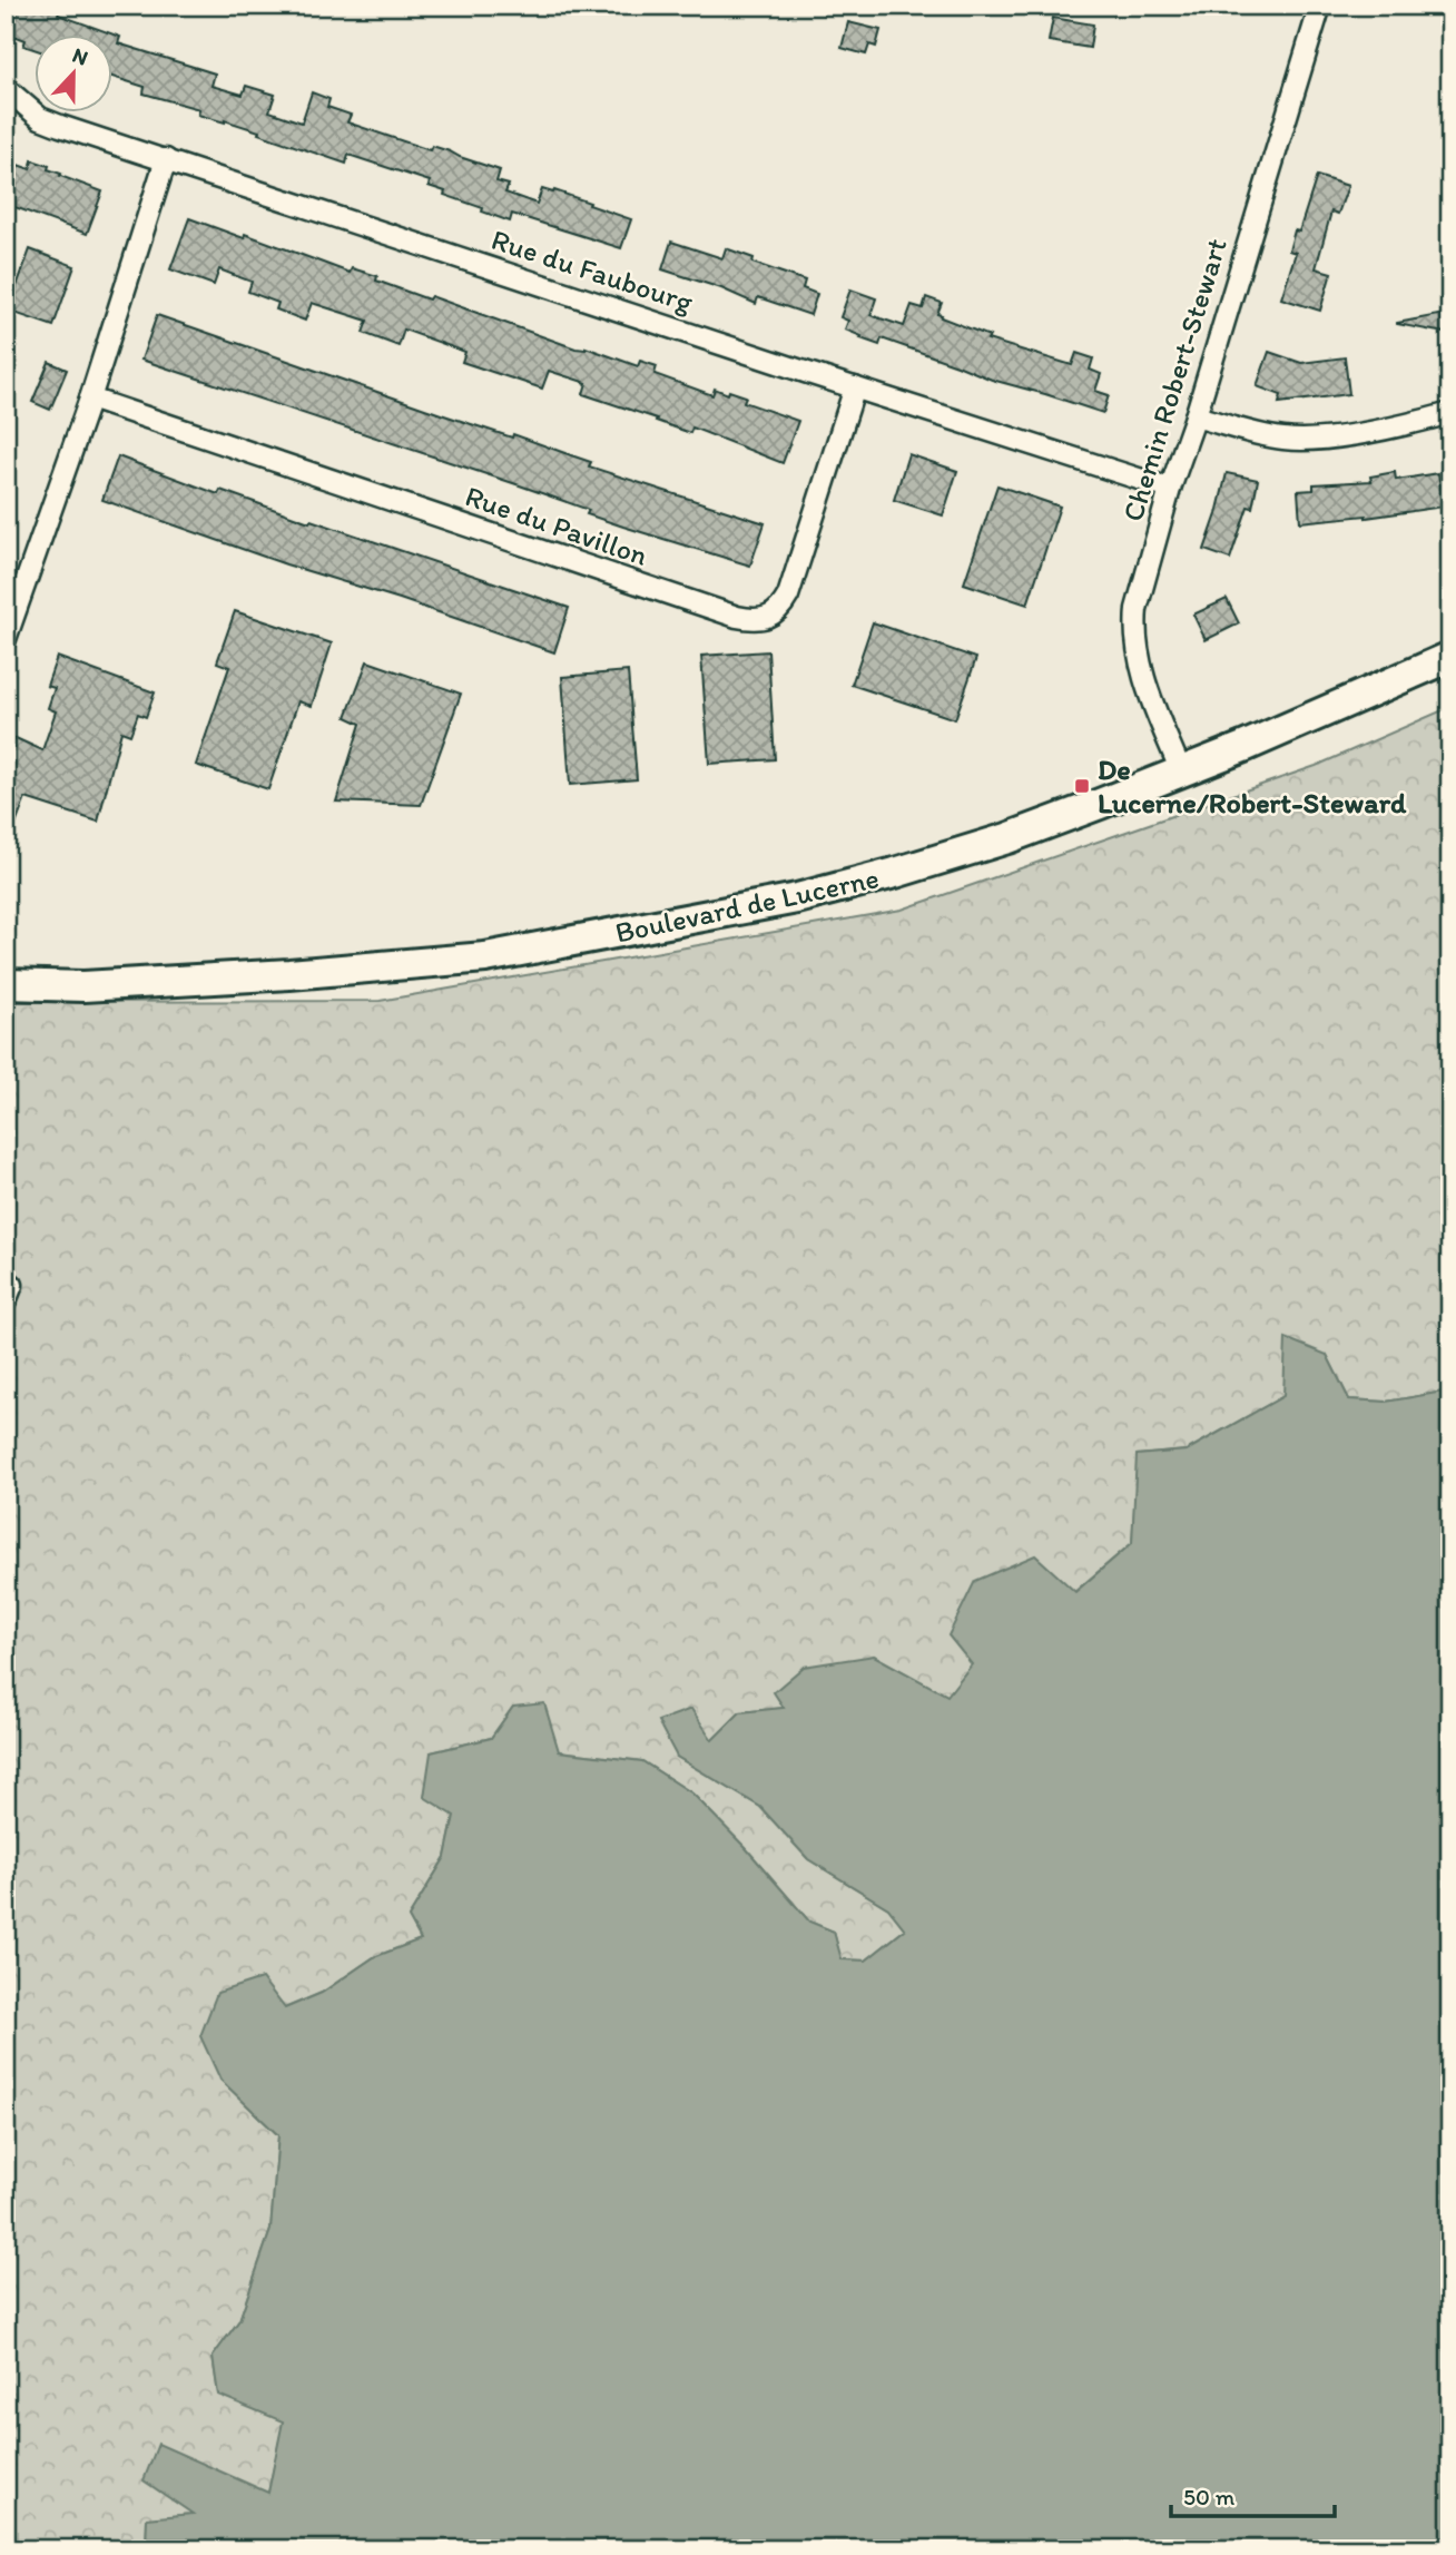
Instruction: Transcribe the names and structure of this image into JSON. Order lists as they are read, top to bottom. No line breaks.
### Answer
{"streets":{"main road":["Boulevard de Lucerne"],"street":["Rue du Faubourg","Chemin Robert-Stewart","Rue du Pavillon"]},"crossings":[["Rue du Faubourg","Chemin Robert-Stewart"],["Rue du Faubourg","Rue du Pavillon"],["Chemin Robert-Stewart","Boulevard de Lucerne"]],"places":{"transit":["De Lucerne/Robert-Steward"]},"scale_bar":"50 m","north":"top"}
